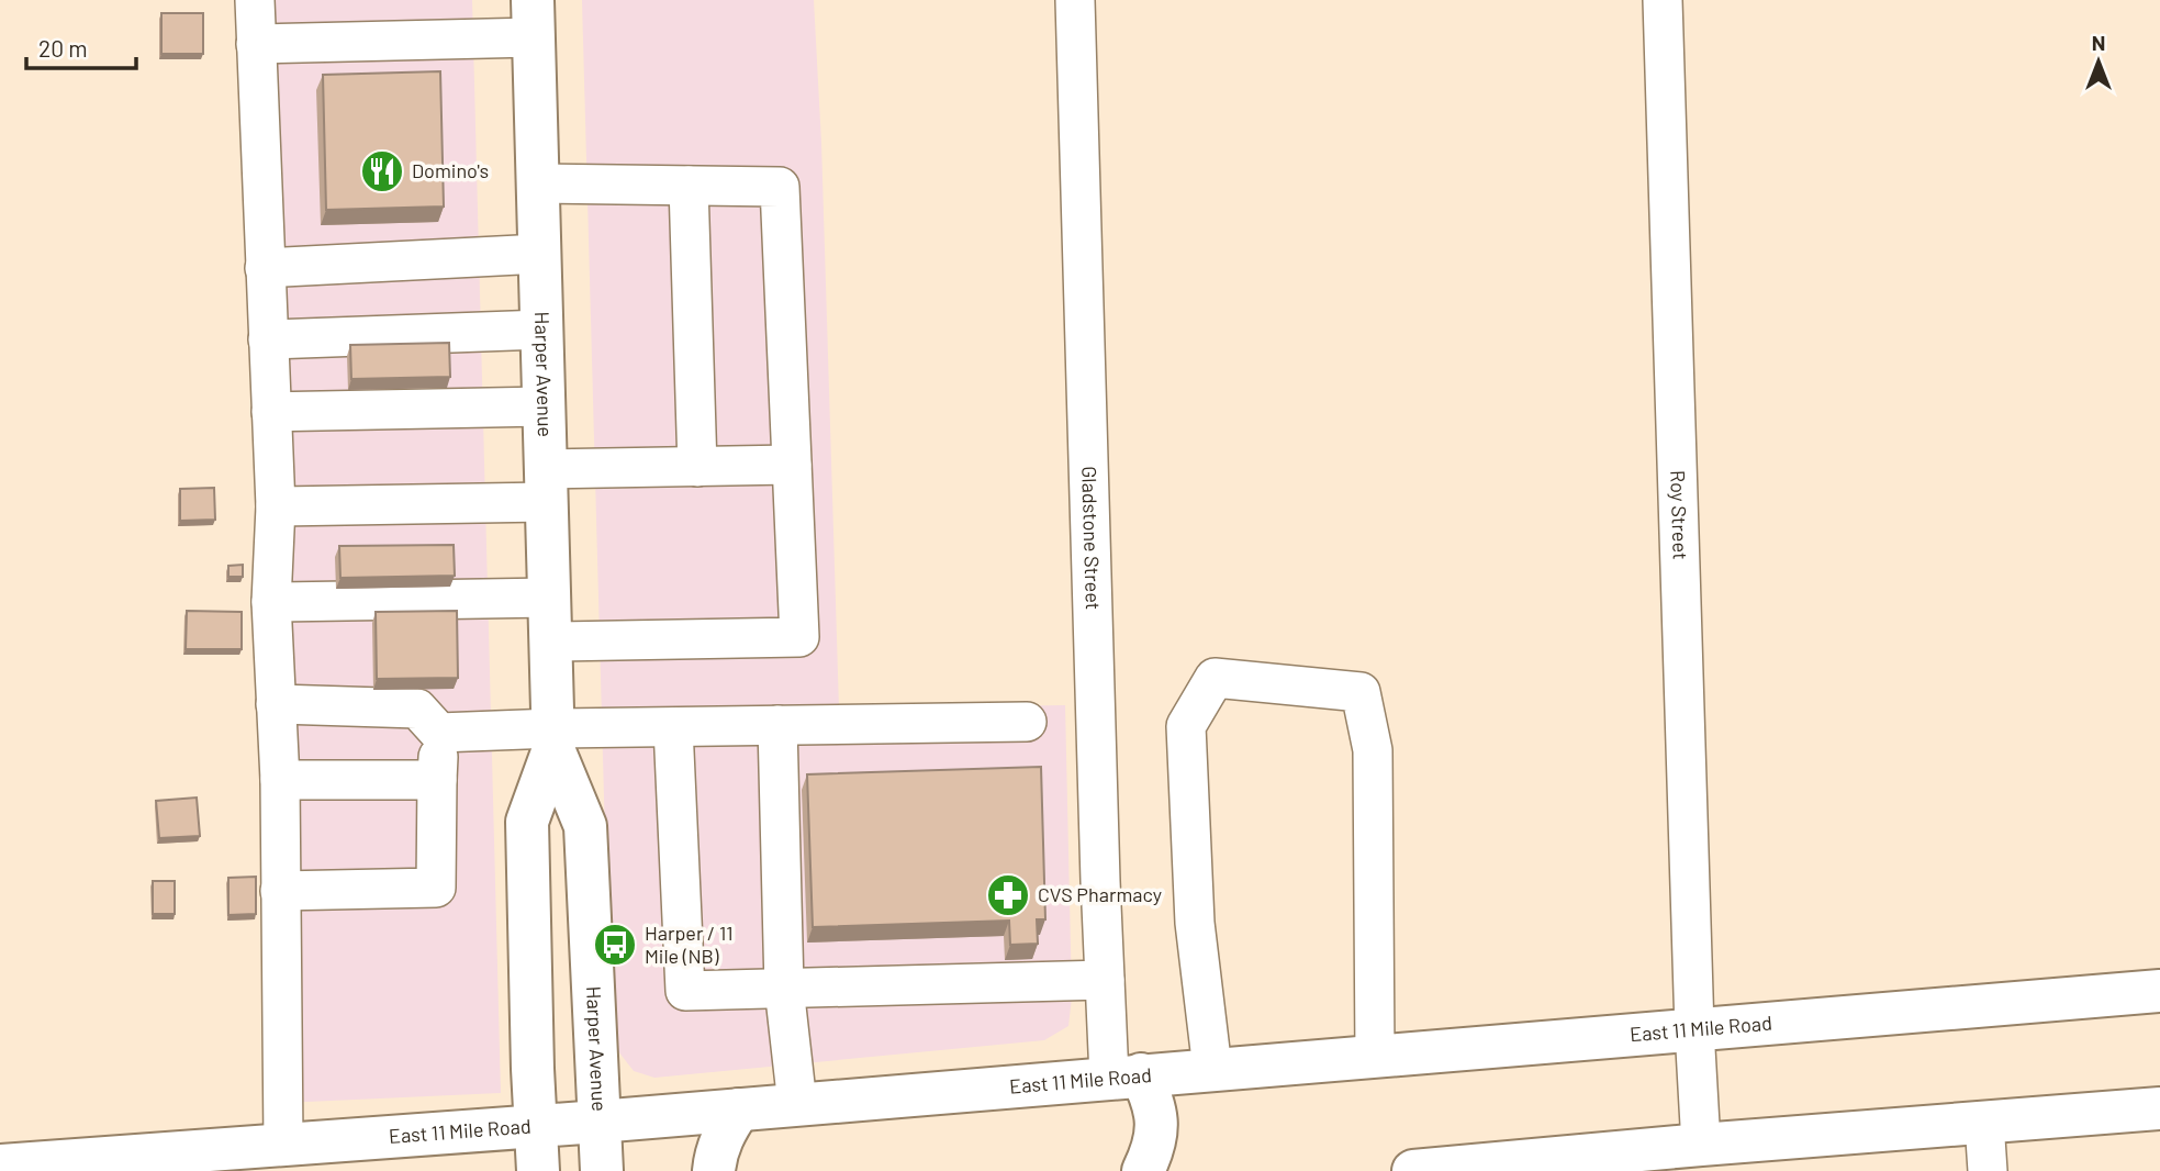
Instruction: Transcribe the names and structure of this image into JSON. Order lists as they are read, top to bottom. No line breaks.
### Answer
{"streets":{"main road":["Harper Avenue","East 11 Mile Road"],"street":["Roy Street","Gladstone Street"]},"crossings":[["Harper Avenue","East 11 Mile Road"],["Roy Street","East 11 Mile Road"],["Gladstone Street","East 11 Mile Road"]],"places":{"restaurant":["Domino's"],"pharmacy":["CVS Pharmacy"],"bus stop":["Harper / 11 Mile (NB)"]},"scale_bar":"20 m","north":"top"}
